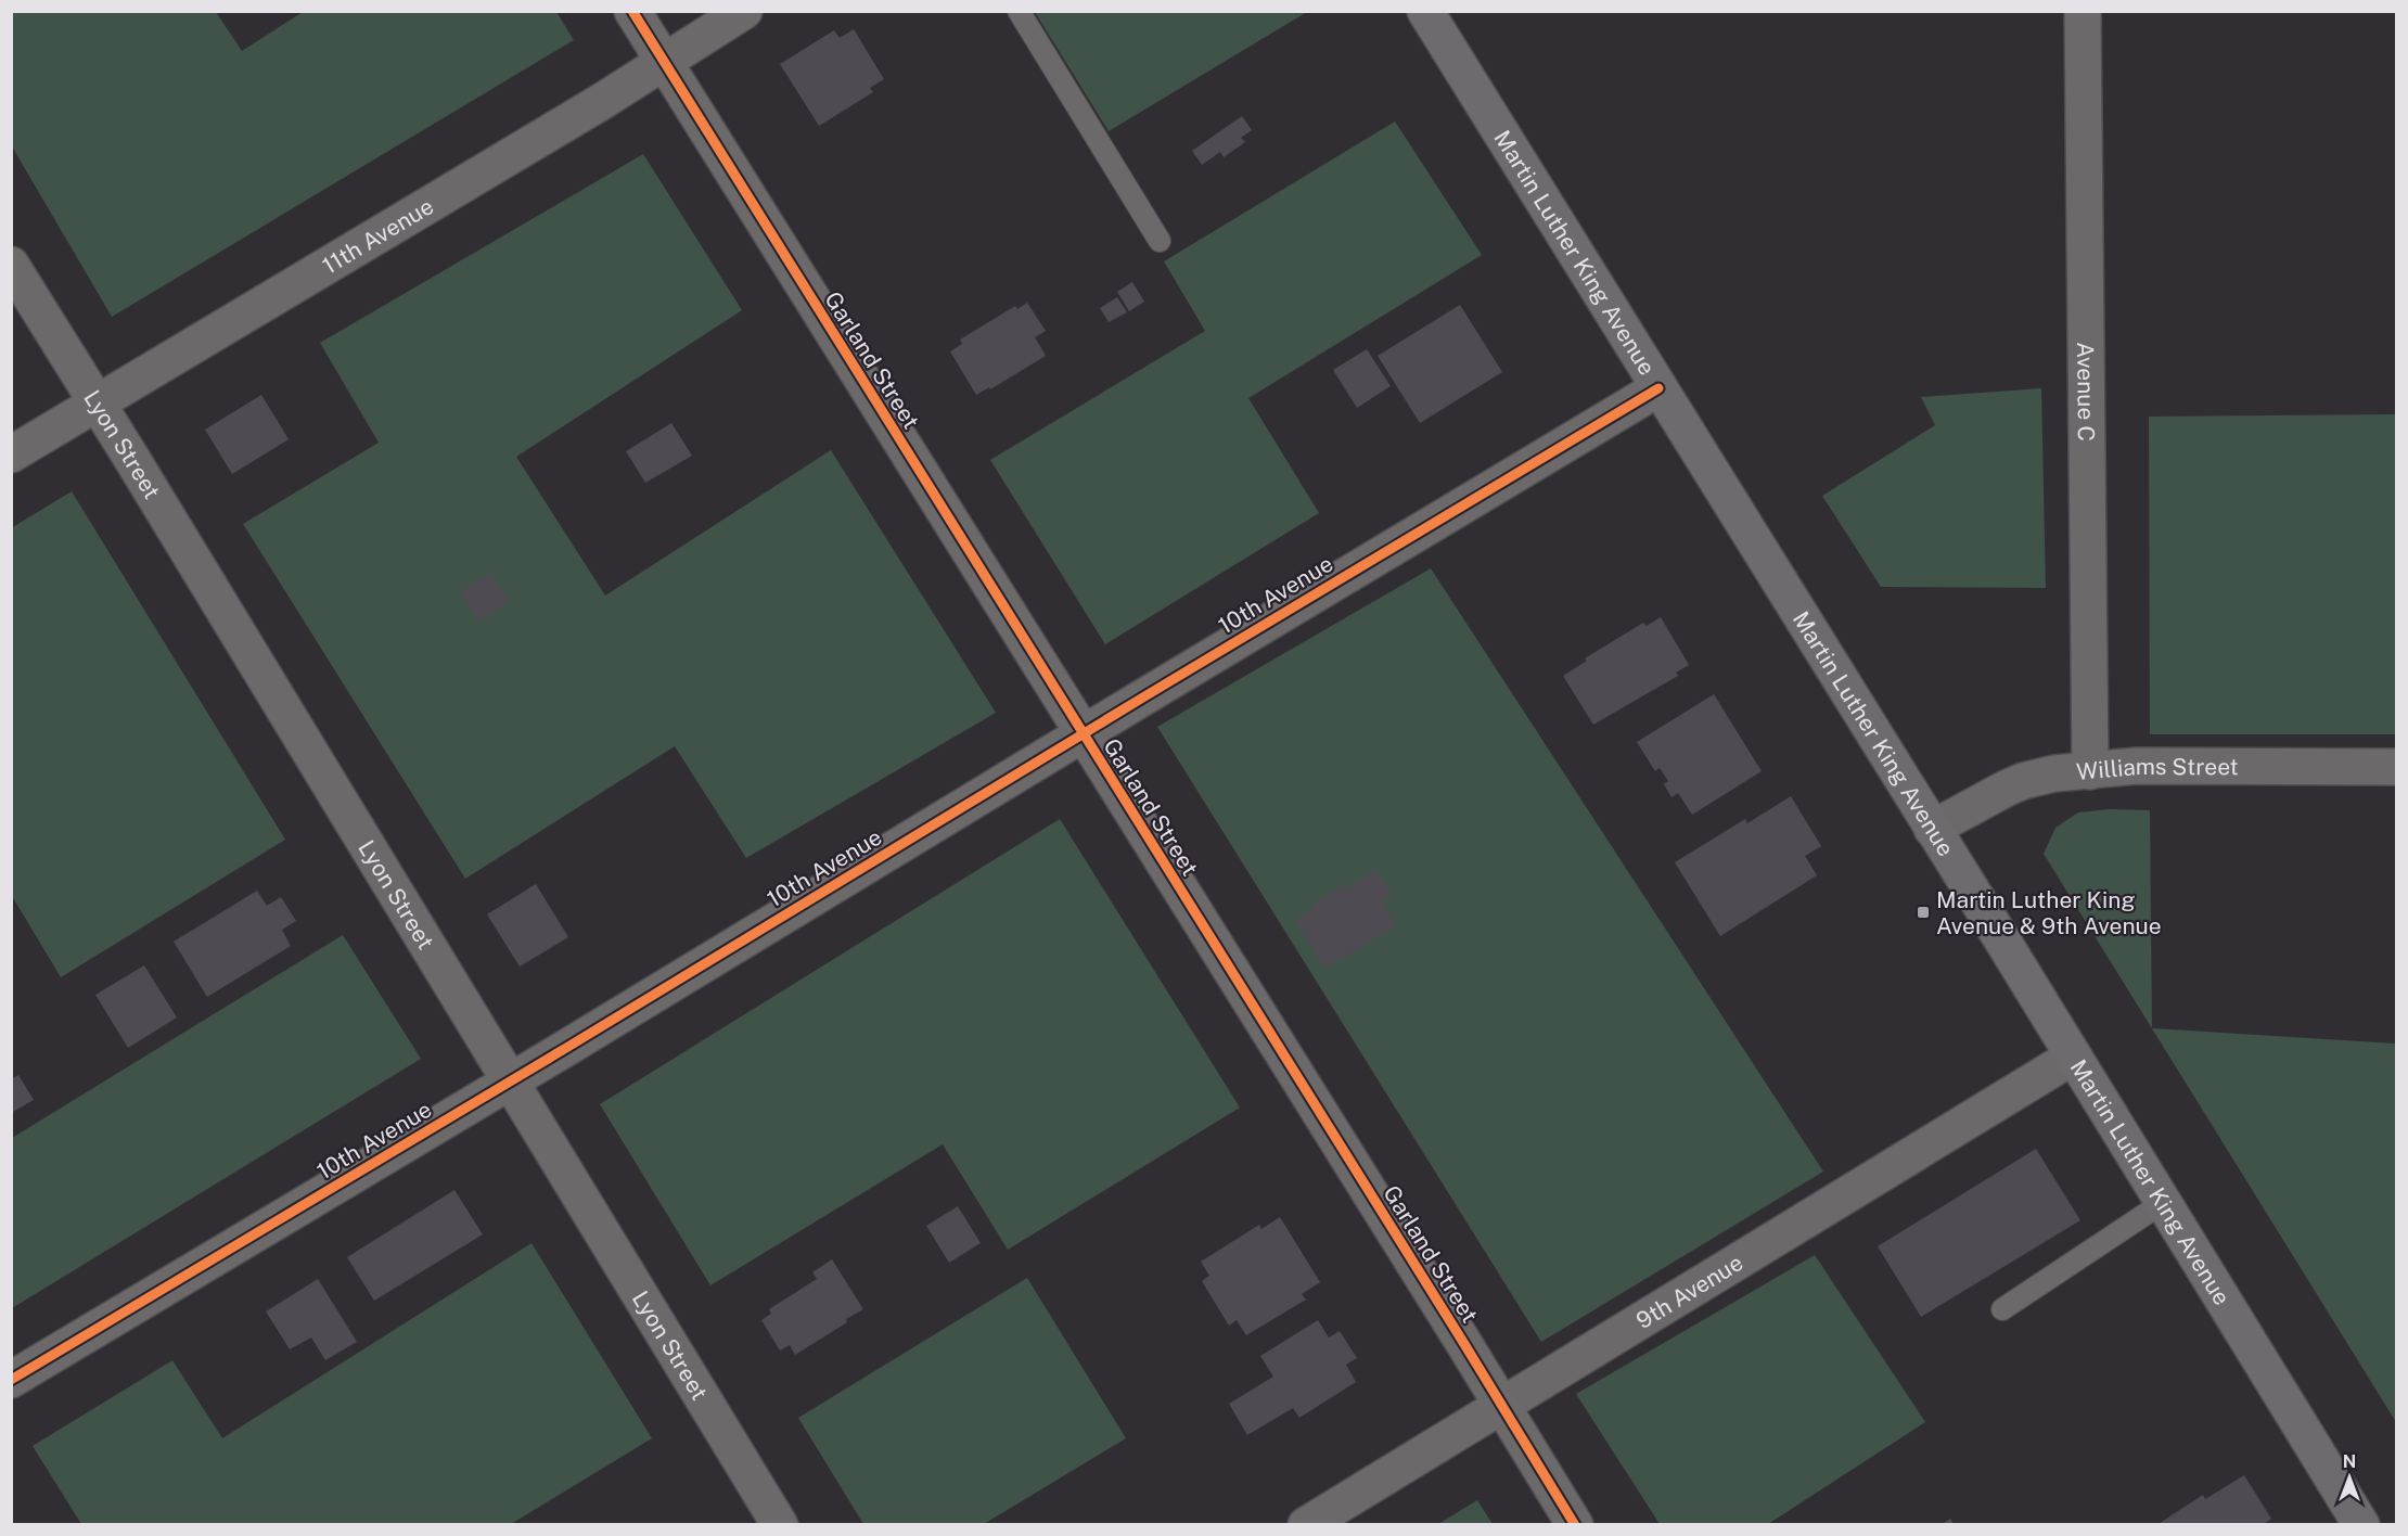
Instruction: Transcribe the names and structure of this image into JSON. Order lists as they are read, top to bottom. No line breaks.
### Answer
{"streets":{"main road":["Martin Luther King Avenue"],"street":["11th Avenue","Garland Street","Avenue C","Lyon Street","10th Avenue","Williams Street","9th Avenue"]},"crossings":[["11th Avenue","Garland Street"],["11th Avenue","Lyon Street"],["Martin Luther King Avenue","10th Avenue"],["Martin Luther King Avenue","Williams Street"],["Martin Luther King Avenue","9th Avenue"],["Garland Street","10th Avenue"],["Garland Street","9th Avenue"],["Avenue C","Williams Street"],["Lyon Street","10th Avenue"]],"places":{"transit":["Martin Luther King Avenue & 9th Avenue"]},"north":"top"}
